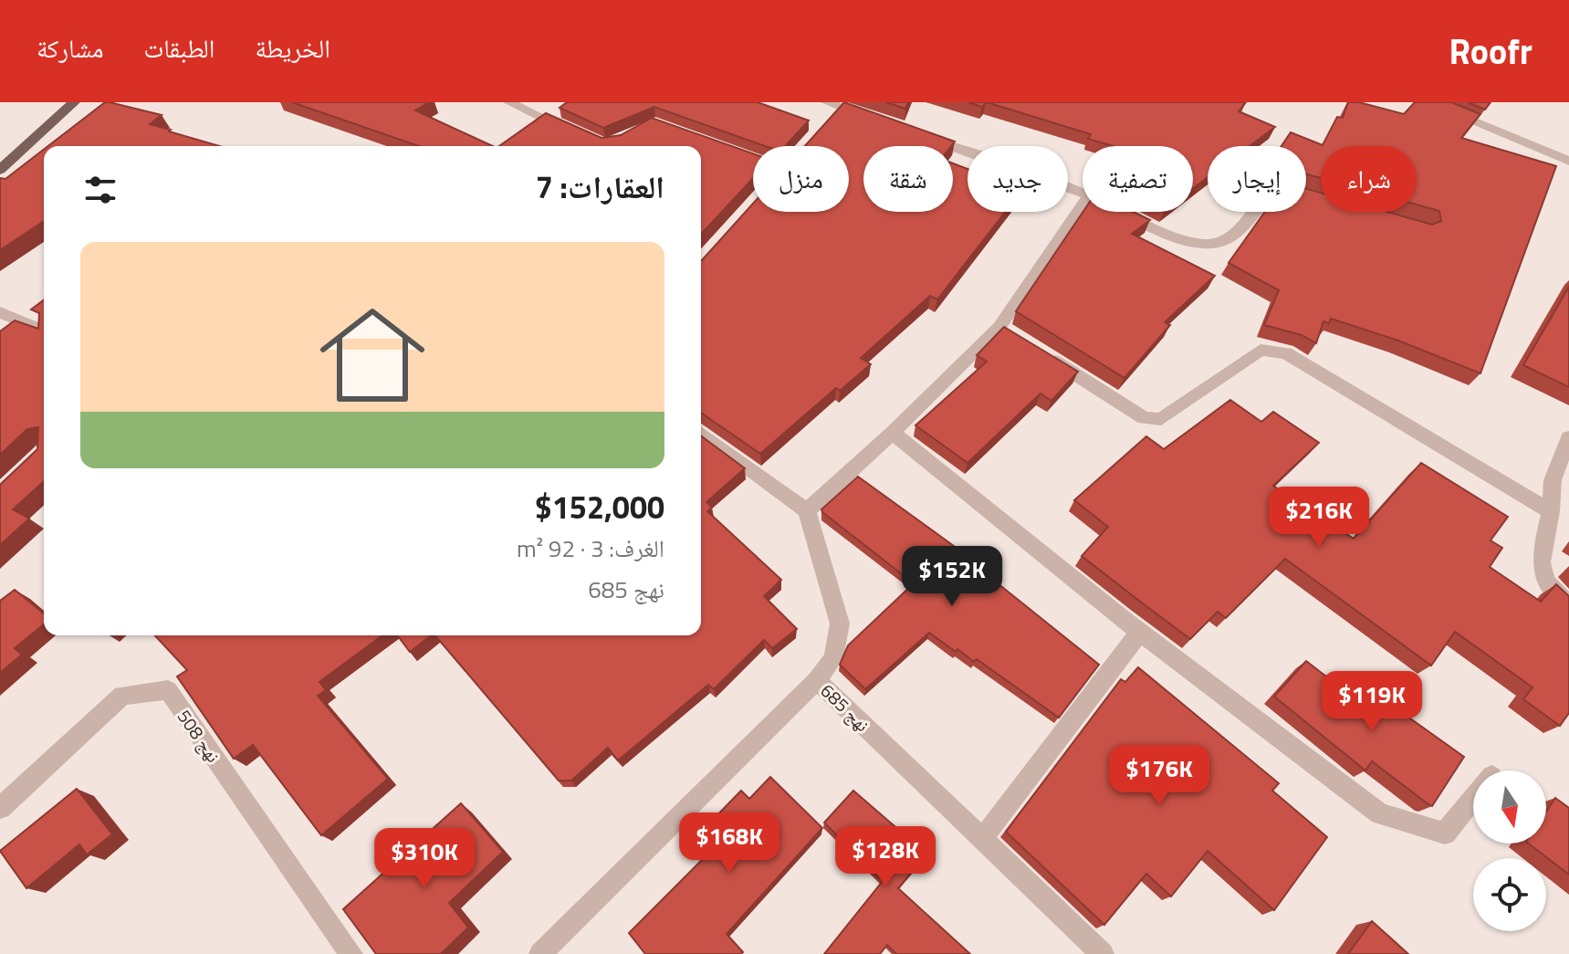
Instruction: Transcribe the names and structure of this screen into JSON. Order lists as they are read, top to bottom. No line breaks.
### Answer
{"streets":{"street":["نهج 685","نهج 508"]},"north":"bottom","page":{"header":"Roofr","nav":["الخريطة","الطبقات","مشاركة"],"chip":["شراء","إيجار","تصفية","جديد","شقة","منزل"],"heading":"العقارات: 7","list":[{"name":"$152,000","note":"الغرف: 3 · 92 m² · نهج 685"}],"price":["$216K","$152K","$119K","$176K","$168K","$128K","$310K"]}}
